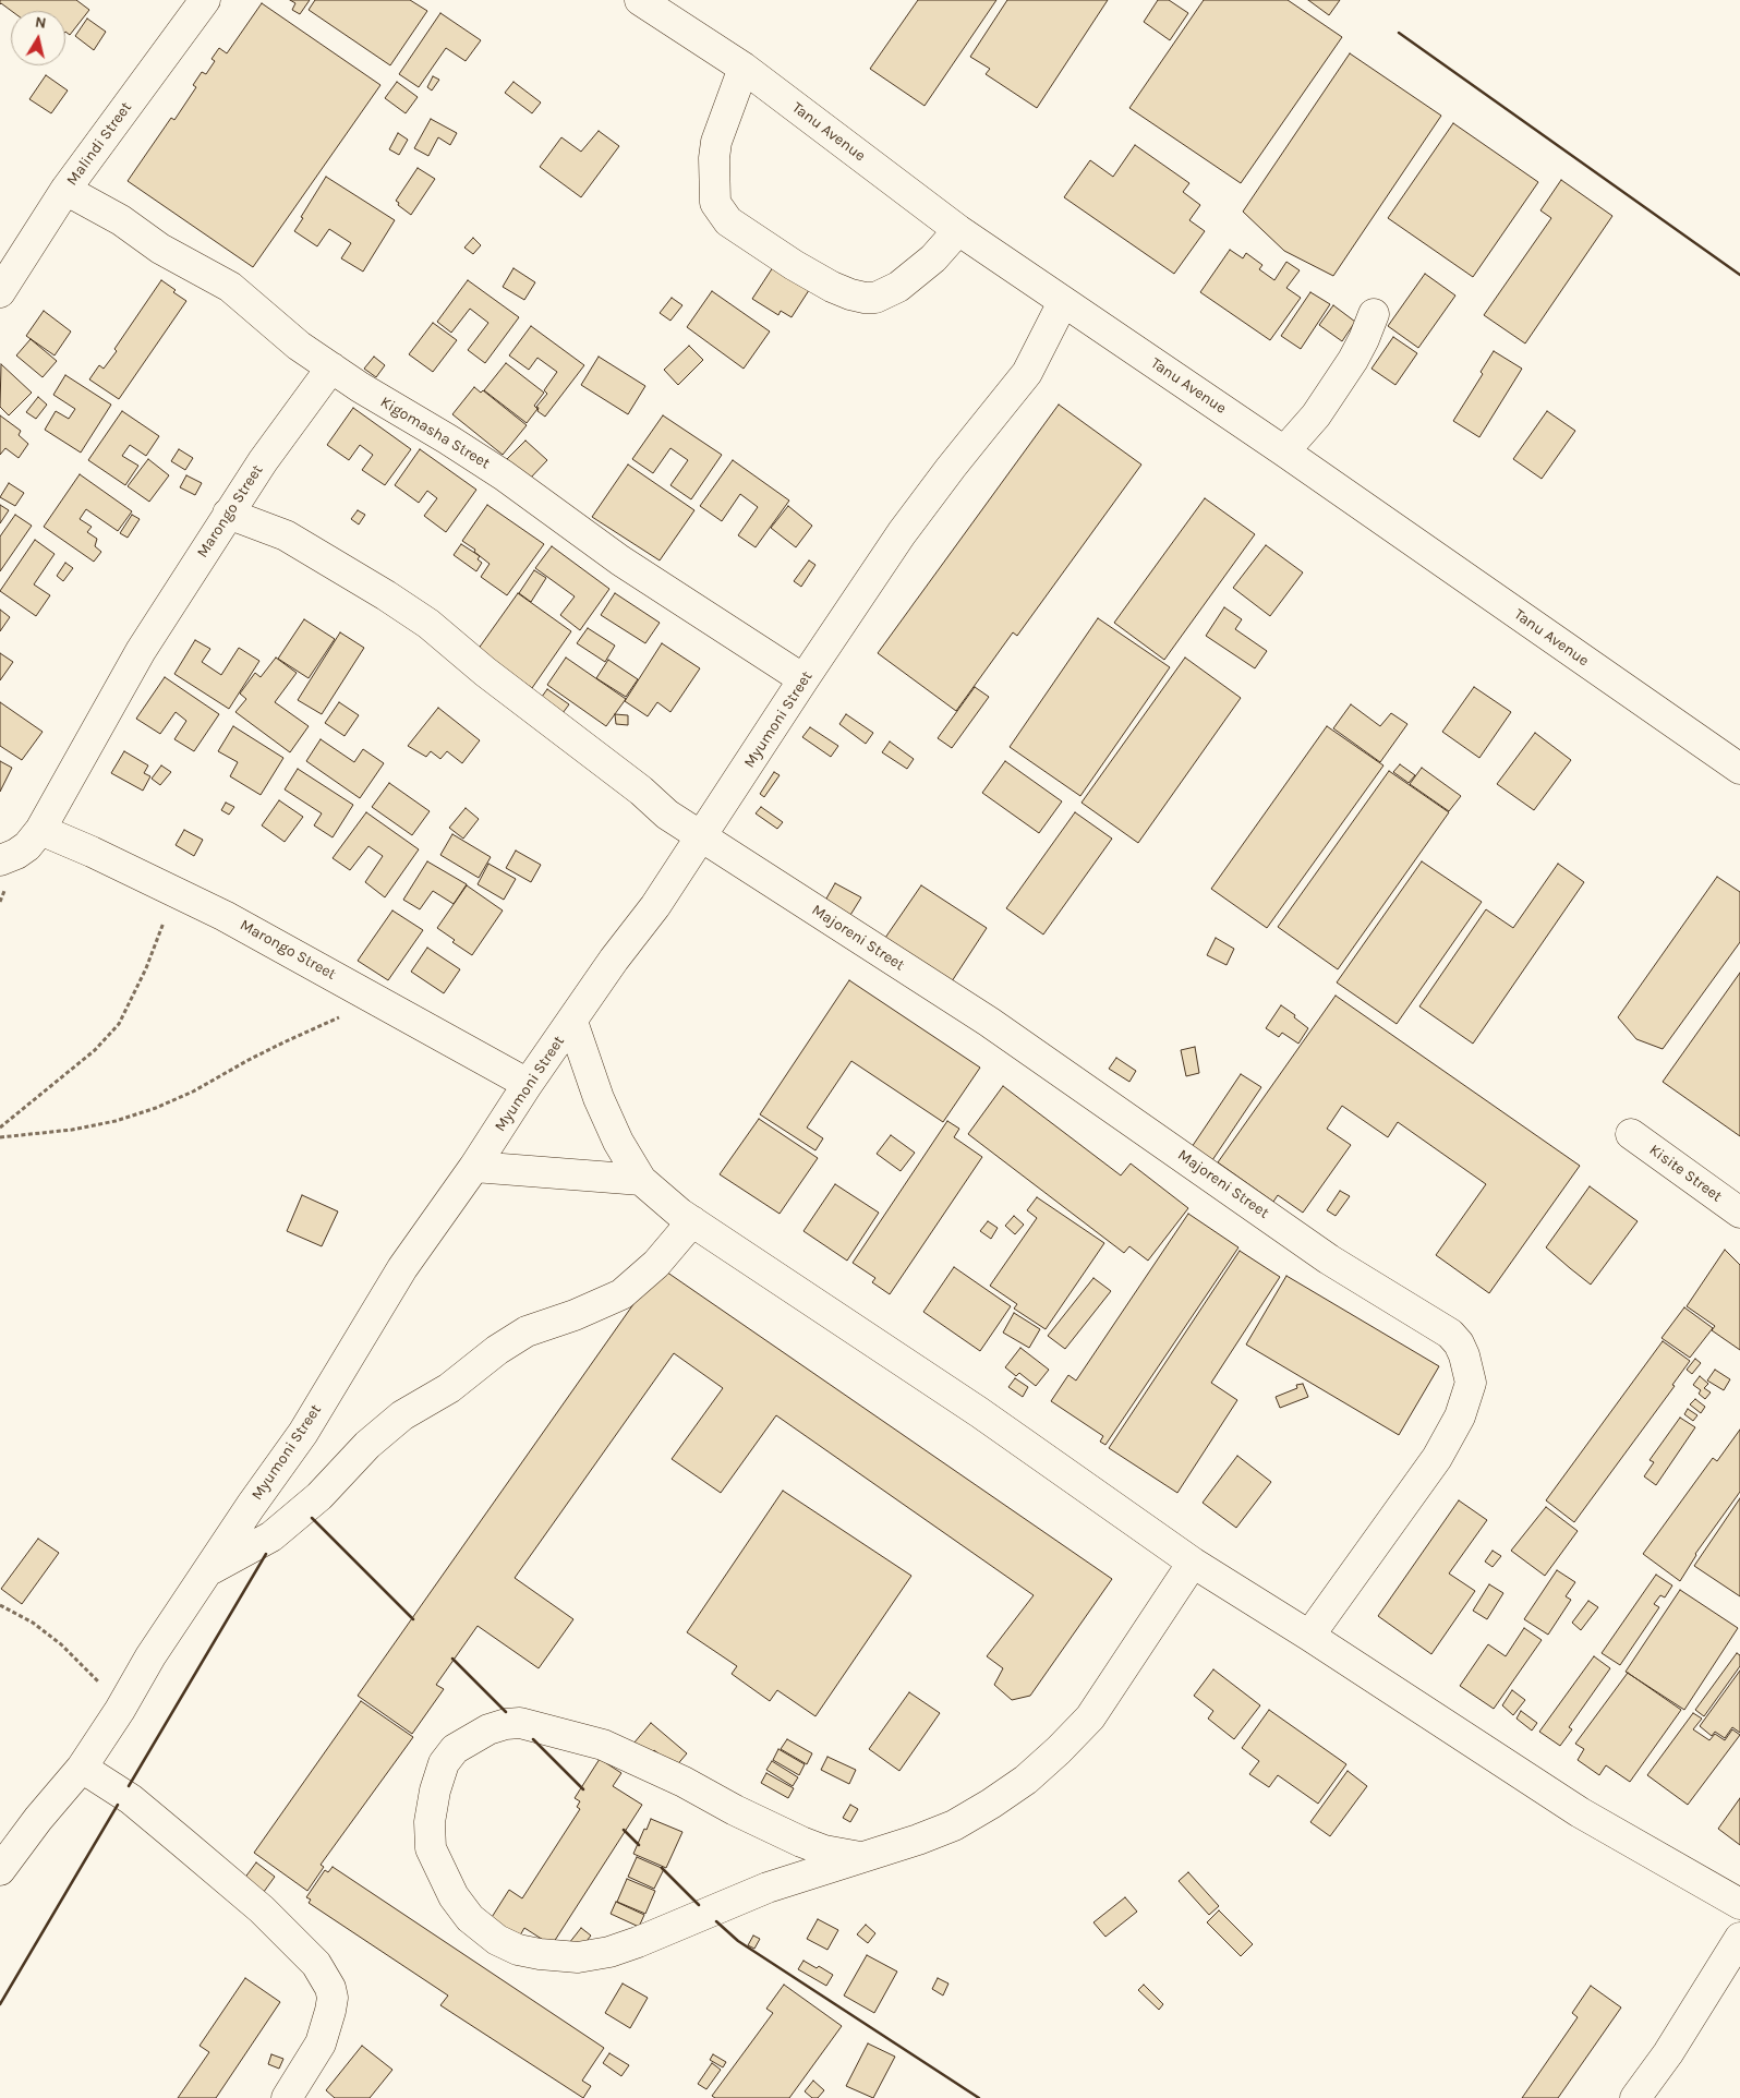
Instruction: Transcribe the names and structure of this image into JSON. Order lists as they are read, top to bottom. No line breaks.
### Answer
{"streets":{"street":["Tanu Avenue","Malindi Street","Kigomasha Street","Marongo Street","Myumoni Street","Majoreni Street","Kisite Street"]},"crossings":[["Tanu Avenue","Myumoni Street"],["Malindi Street","Kigomasha Street"],["Kigomasha Street","Marongo Street"],["Kigomasha Street","Myumoni Street"],["Marongo Street","Myumoni Street"],["Marongo Street","Majoreni Street"],["Myumoni Street","Majoreni Street"]],"north":"top"}
